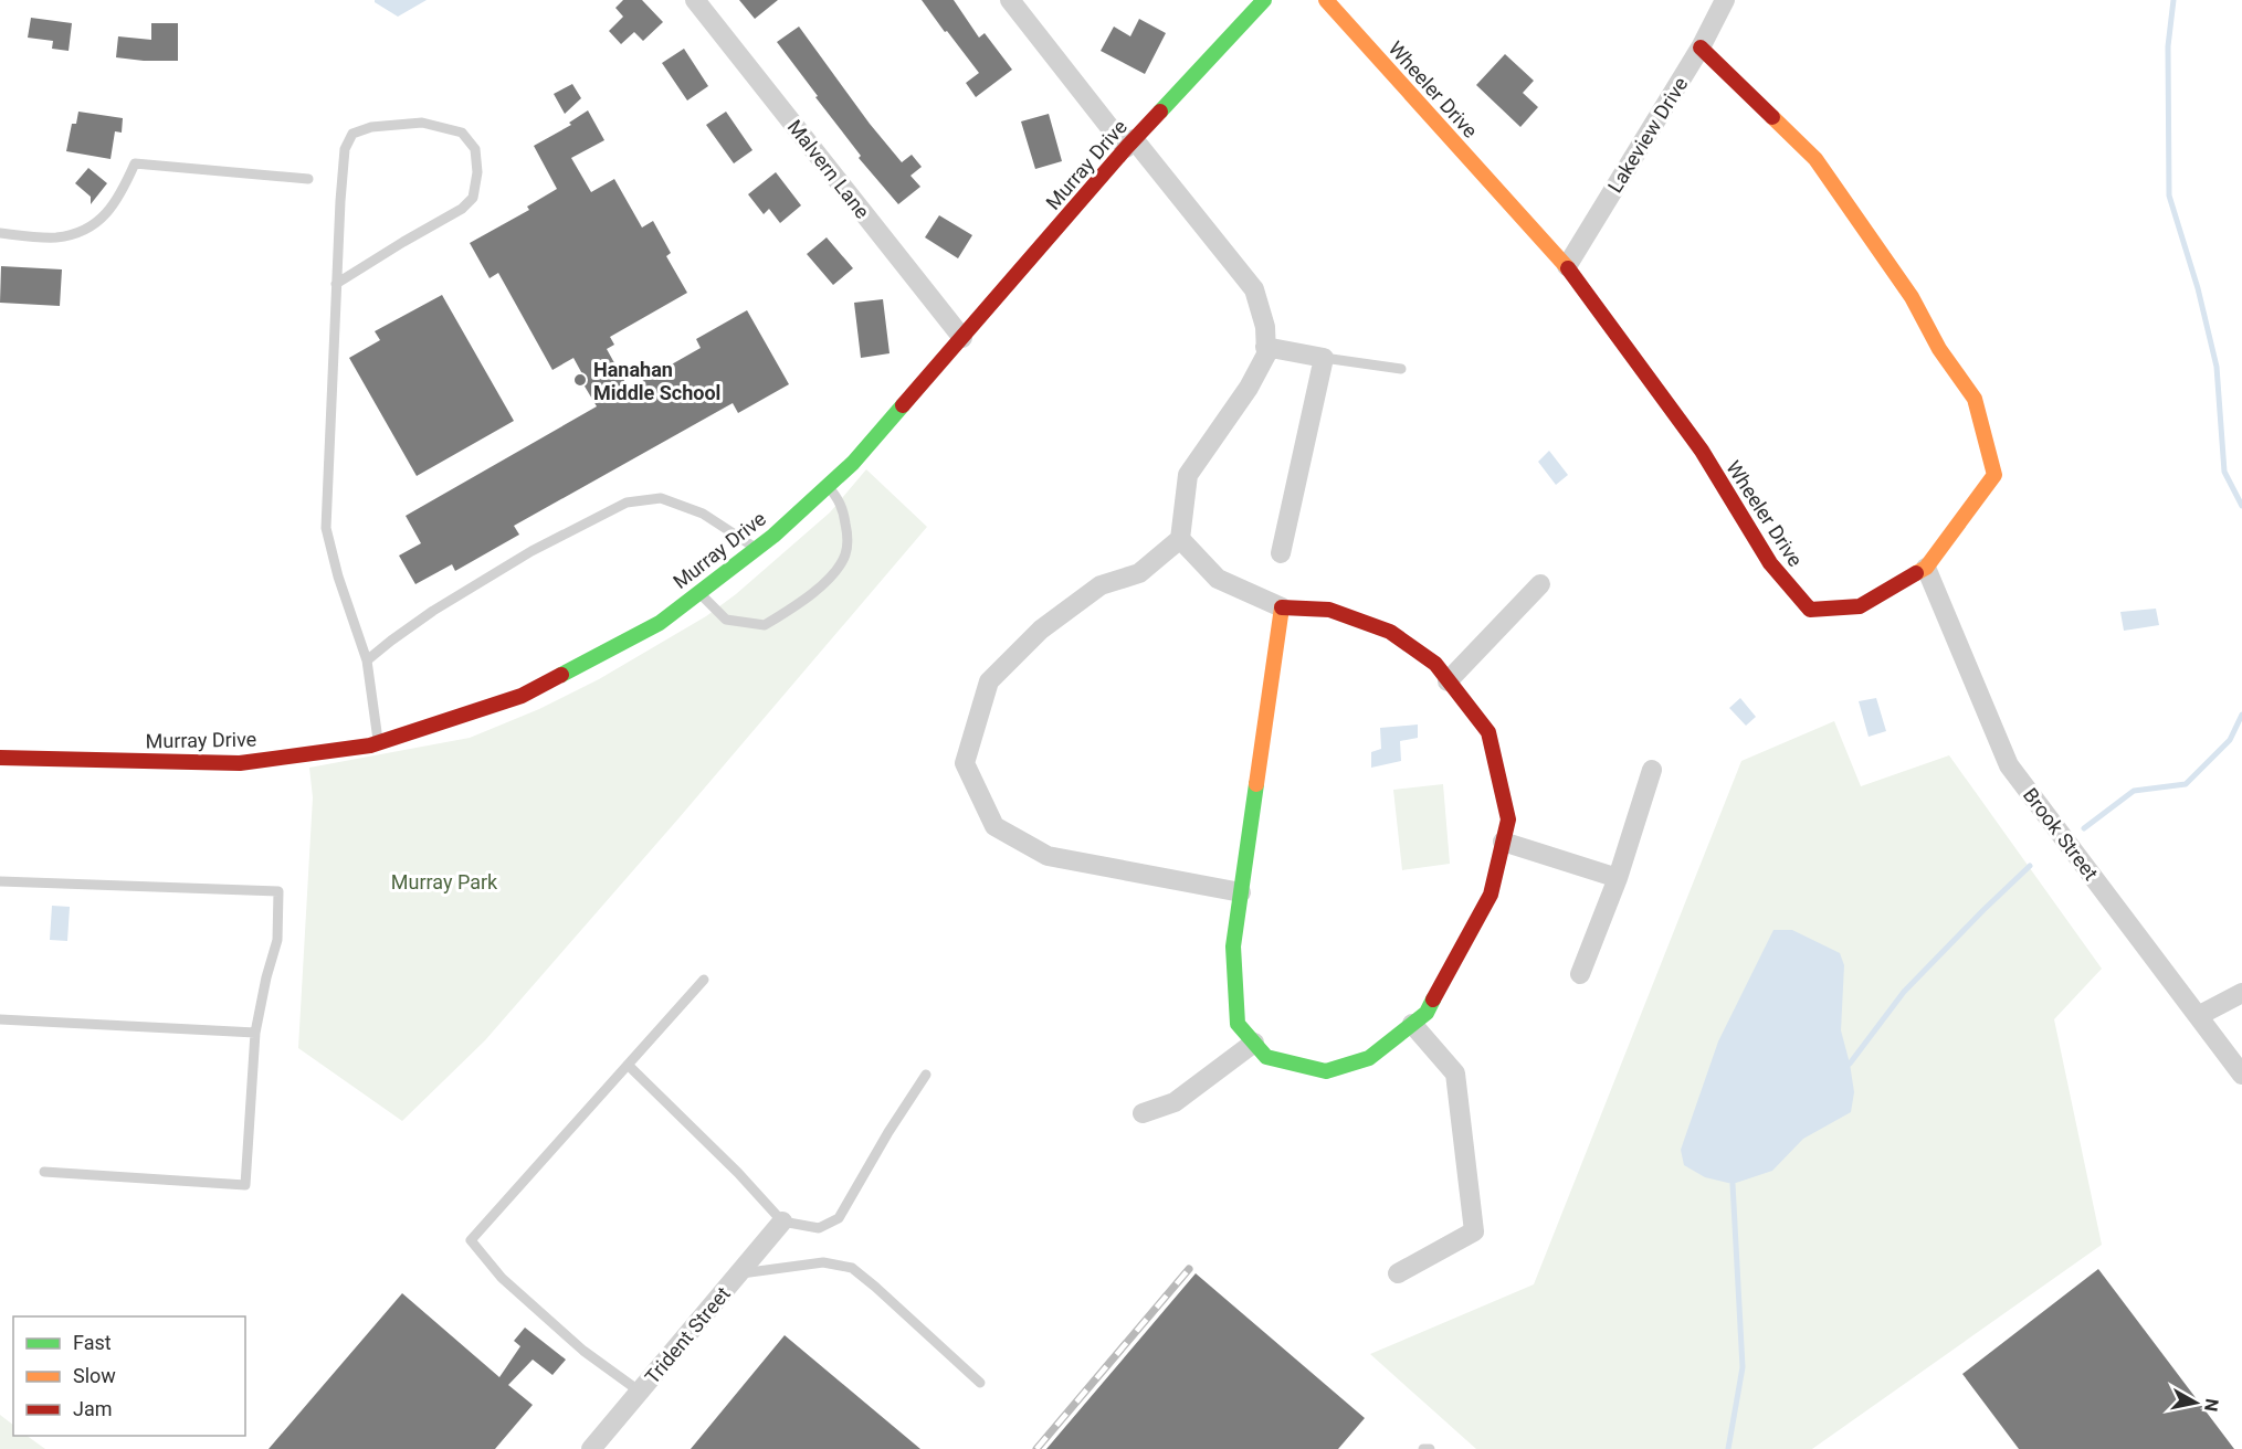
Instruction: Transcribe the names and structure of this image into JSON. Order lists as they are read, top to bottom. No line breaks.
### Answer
{"streets":{"street":["Wheeler Drive","Lakeview Drive","Murray Drive","Malvern Lane","Brook Street","Trident Street"]},"crossings":[["Wheeler Drive","Lakeview Drive"],["Wheeler Drive","Brook Street"],["Murray Drive","Malvern Lane"]],"parks":["Murray Park"],"places":["Hanahan Middle School"],"legend":["Fast","Slow","Jam"],"north":"right"}
